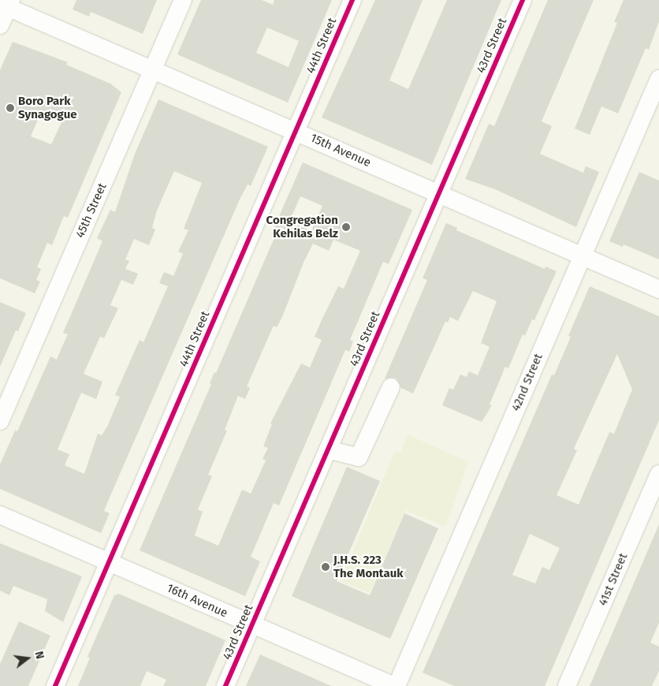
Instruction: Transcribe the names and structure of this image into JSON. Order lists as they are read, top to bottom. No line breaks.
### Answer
{"streets":{"street":["44th Street","43rd Street","15th Avenue","45th Street","42nd Street","41st Street","16th Avenue"]},"crossings":[["44th Street","15th Avenue"],["44th Street","16th Avenue"],["43rd Street","15th Avenue"],["43rd Street","16th Avenue"],["15th Avenue","45th Street"],["15th Avenue","42nd Street"],["42nd Street","16th Avenue"]],"places":["Boro Park Synagogue","Congregation Kehilas Belz","J.H.S. 223 The Montauk"],"north":"right"}
